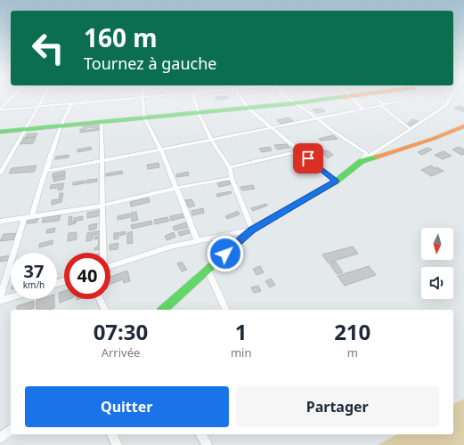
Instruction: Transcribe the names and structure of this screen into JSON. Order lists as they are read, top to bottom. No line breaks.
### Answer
{"north":"bottom","page":{"turn":["160 m","Tournez à gauche"],"speed":"37 km/h","limit":"40","eta":["07:30","Arrivée","1","min","210","m"],"buttons":["Quitter","Partager"]}}
